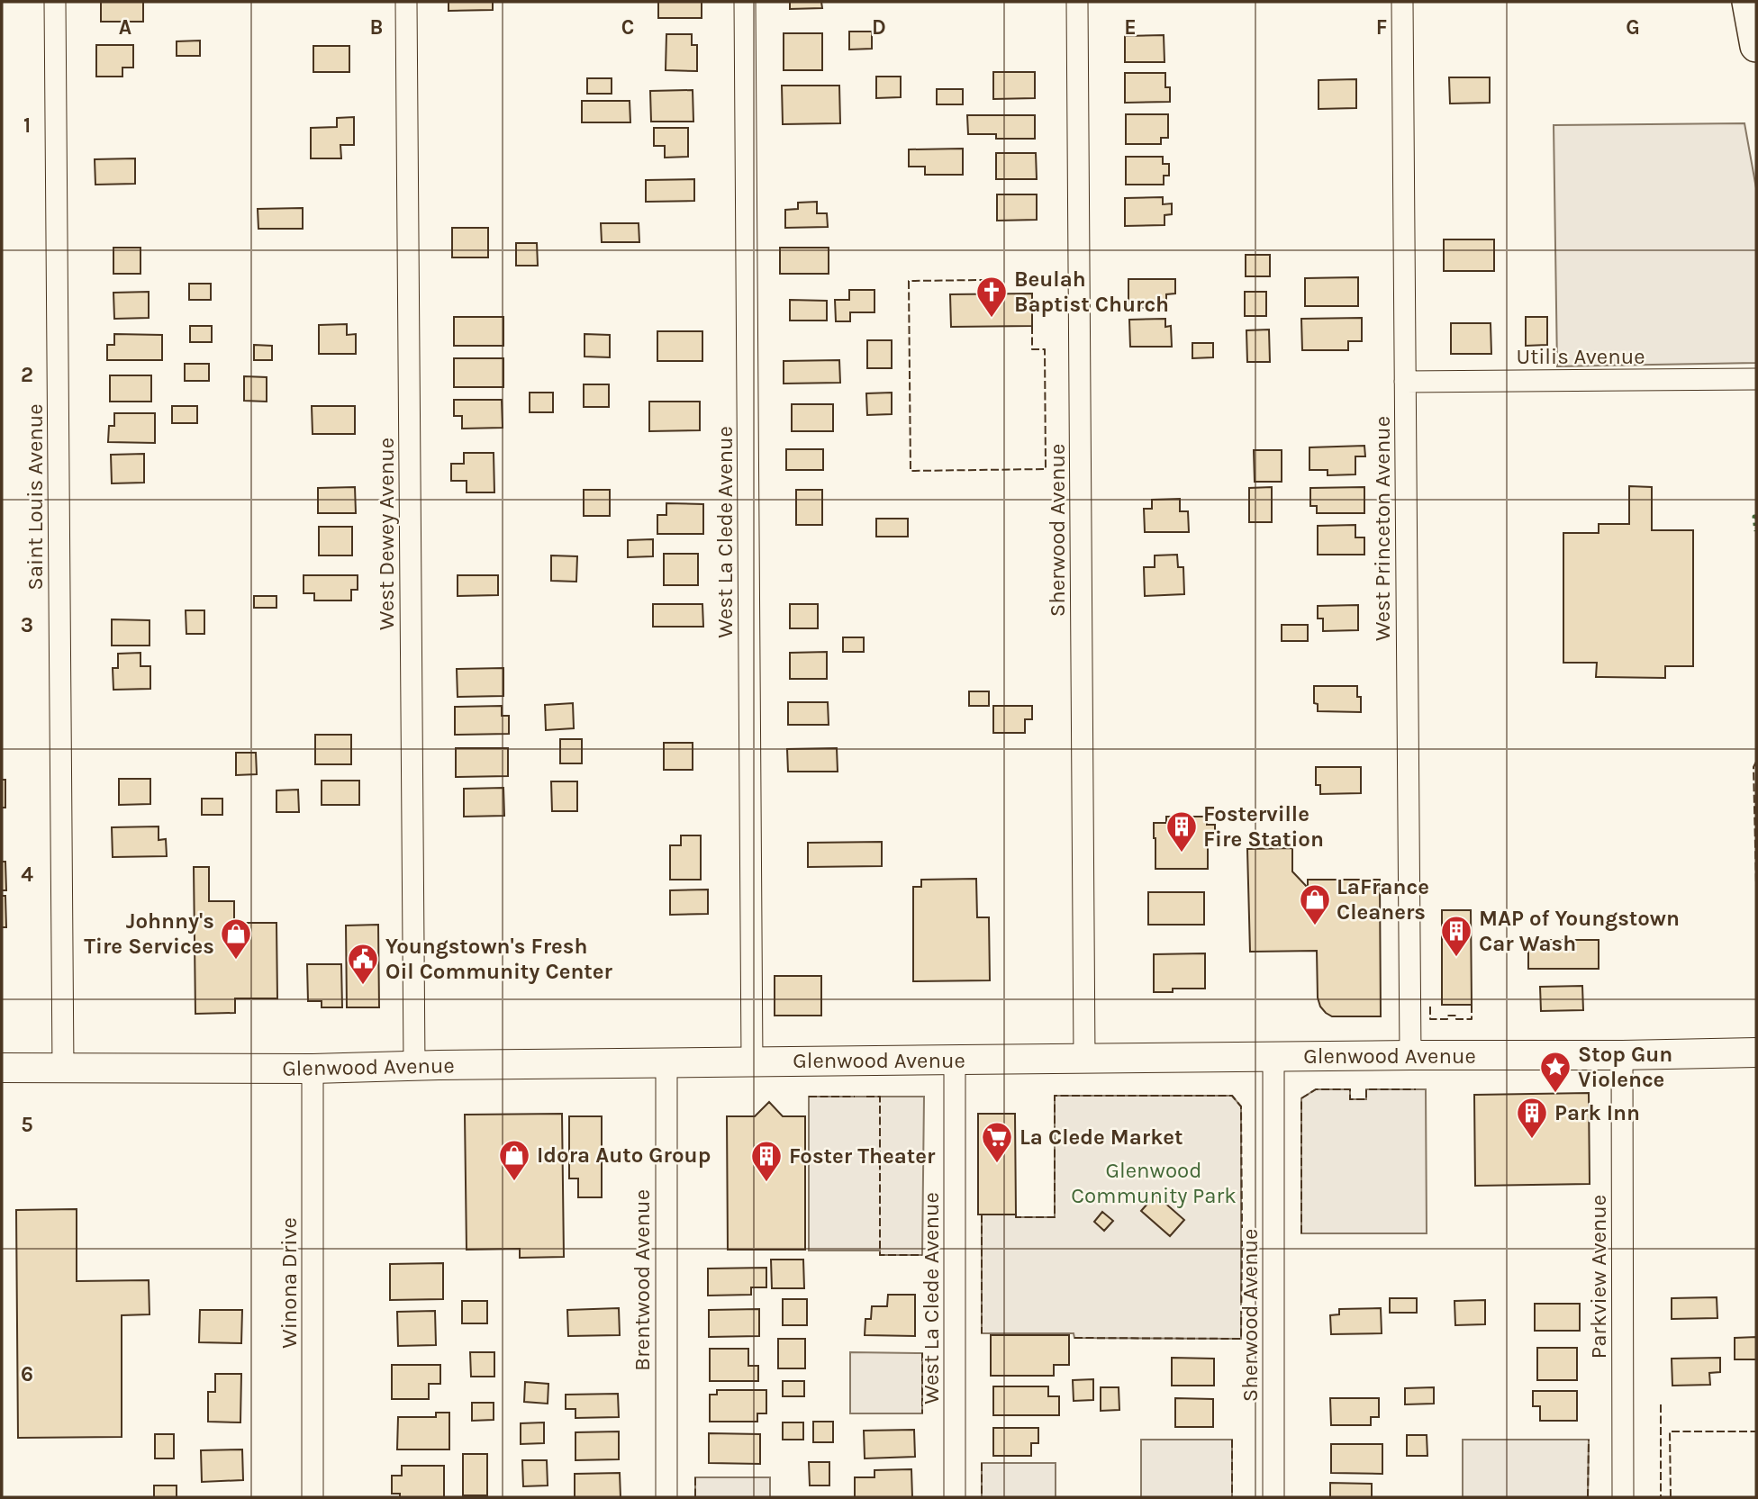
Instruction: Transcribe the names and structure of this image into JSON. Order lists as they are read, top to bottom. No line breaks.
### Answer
{"streets":{"main road":["Glenwood Avenue"],"street":["Utilis Avenue","Saint Louis Avenue","West Princeton Avenue","Sherwood Avenue","West La Clede Avenue","West Dewey Avenue","Parkview Avenue","Brentwood Avenue","Winona Drive"]},"crossings":[["Utilis Avenue","West Princeton Avenue"],["Saint Louis Avenue","Glenwood Avenue"],["West Princeton Avenue","Glenwood Avenue"],["Sherwood Avenue","Glenwood Avenue"],["West La Clede Avenue","Glenwood Avenue"],["West Dewey Avenue","Glenwood Avenue"],["Glenwood Avenue","Parkview Avenue"],["Glenwood Avenue","Brentwood Avenue"],["Glenwood Avenue","Winona Drive"]],"parks":["Glenwood Community Park"],"places":{"church":["Beulah Baptist Church"],"building":["Fosterville Fire Station","MAP of Youngstown Car Wash","Park Inn","Foster Theater"],"shop":["LaFrance Cleaners","Johnny's Tire Services","Idora Auto Group"],"public building":["Youngstown's Fresh Oil Community Center"],"place":["Stop Gun Violence"],"supermarket":["La Clede Market"]},"grid":{"columns":["A","B","C","D","E","F","G"],"rows":["1","2","3","4","5","6"]}}
